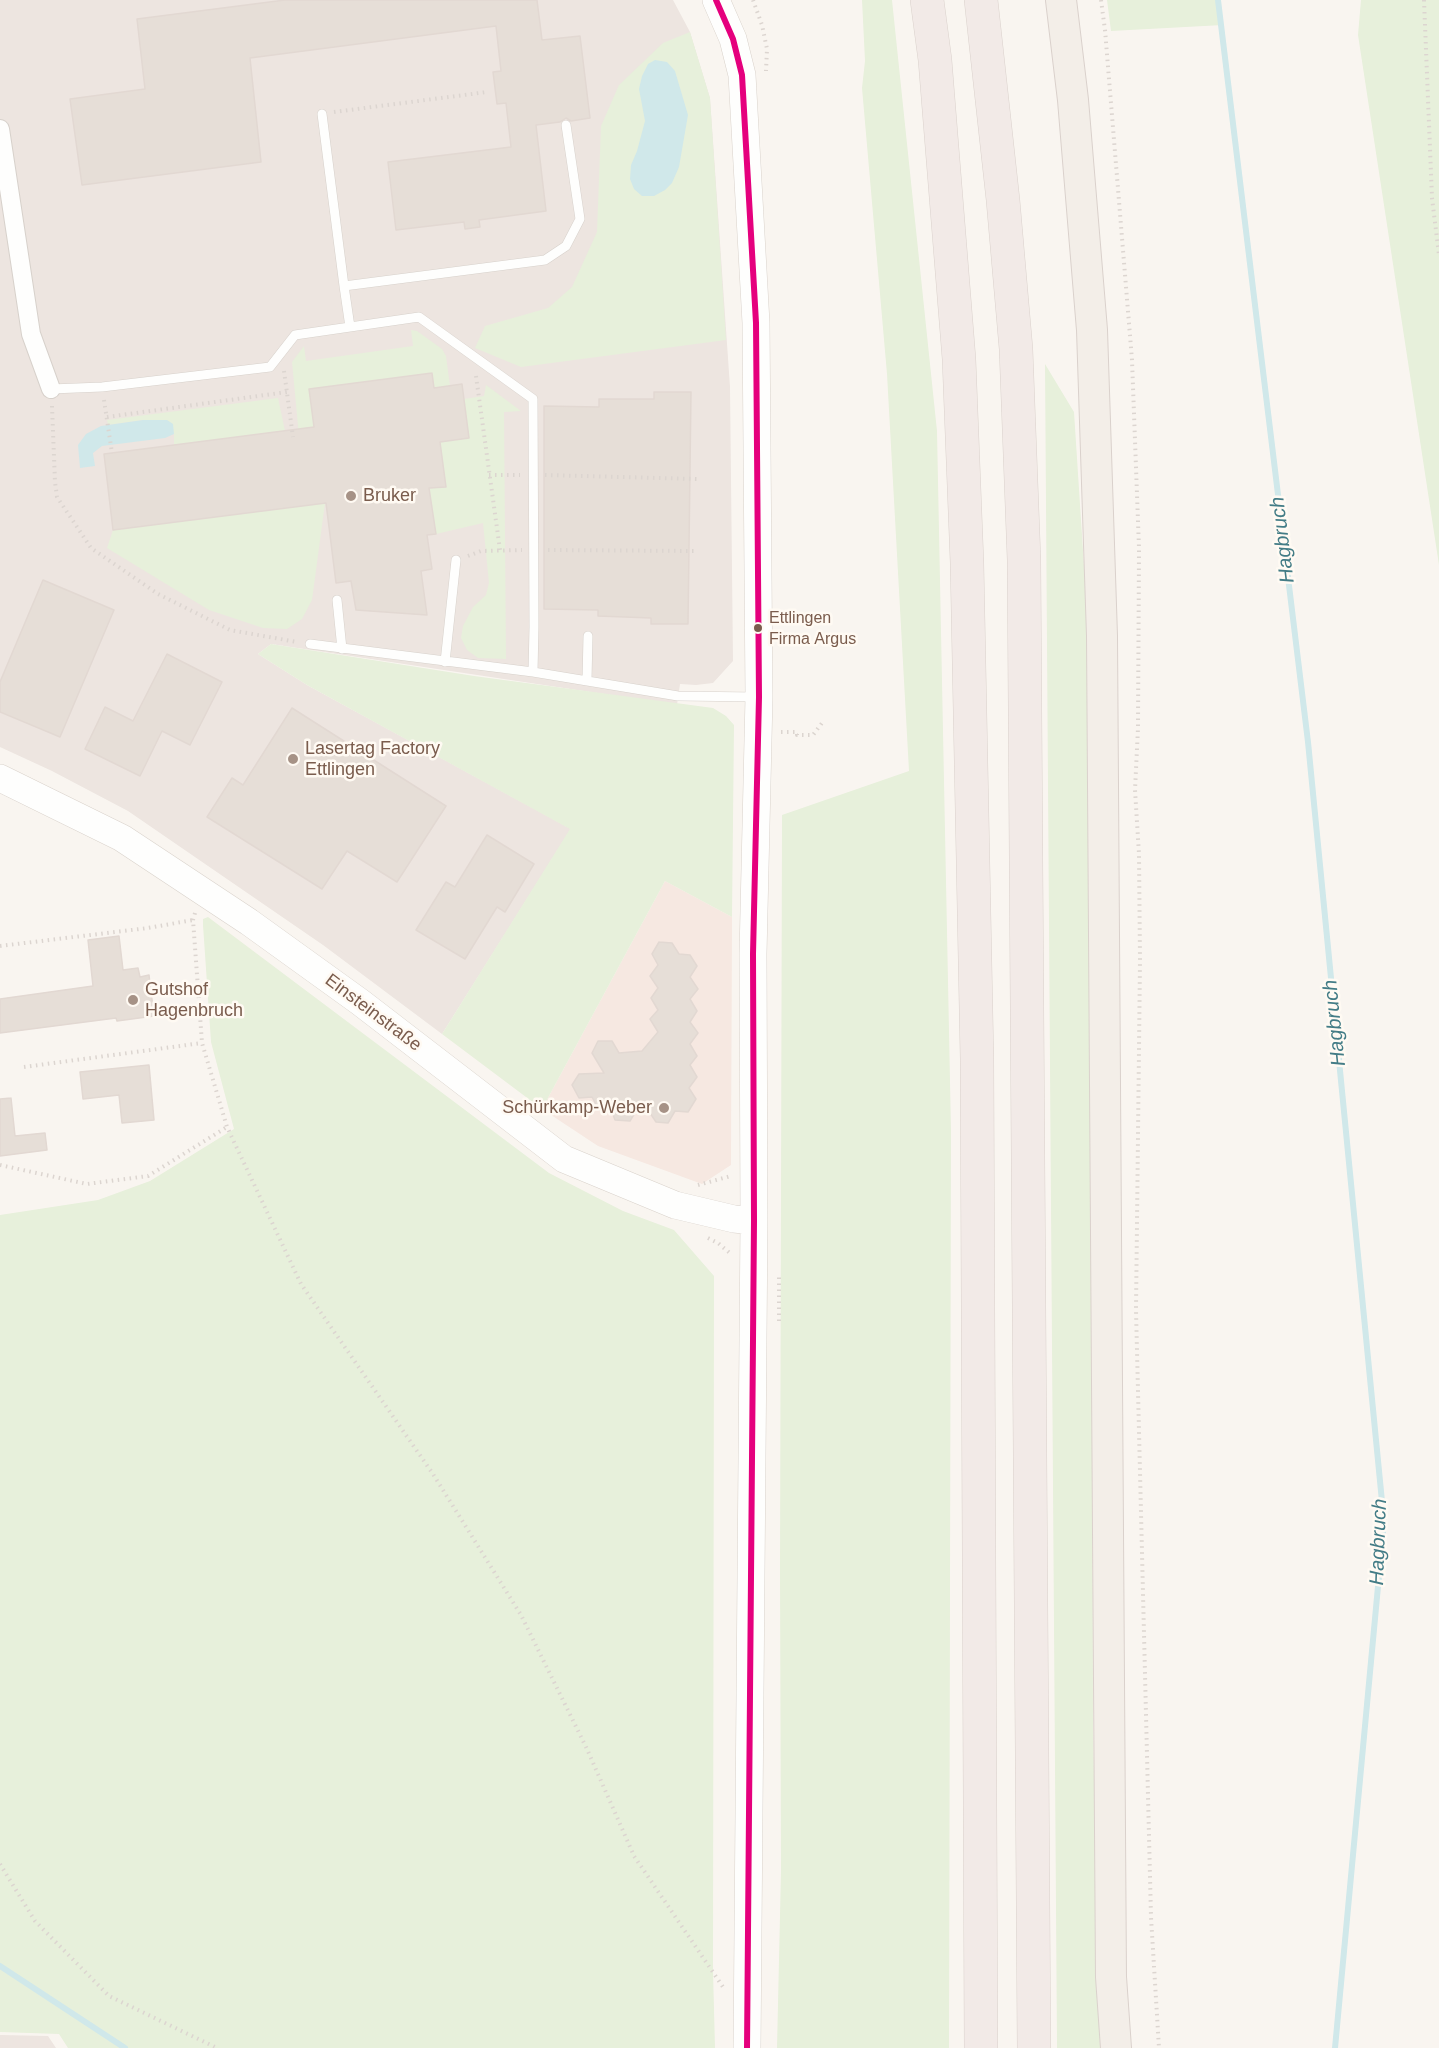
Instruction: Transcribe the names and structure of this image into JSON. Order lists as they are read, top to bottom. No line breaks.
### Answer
{"streets":{"main road":["Einsteinstraße"]},"water":["Hagbruch"],"places":["Bruker","Ettlingen Firma Argus","Lasertag Factory Ettlingen","Gutshof Hagenbruch","Schürkamp-Weber"]}
